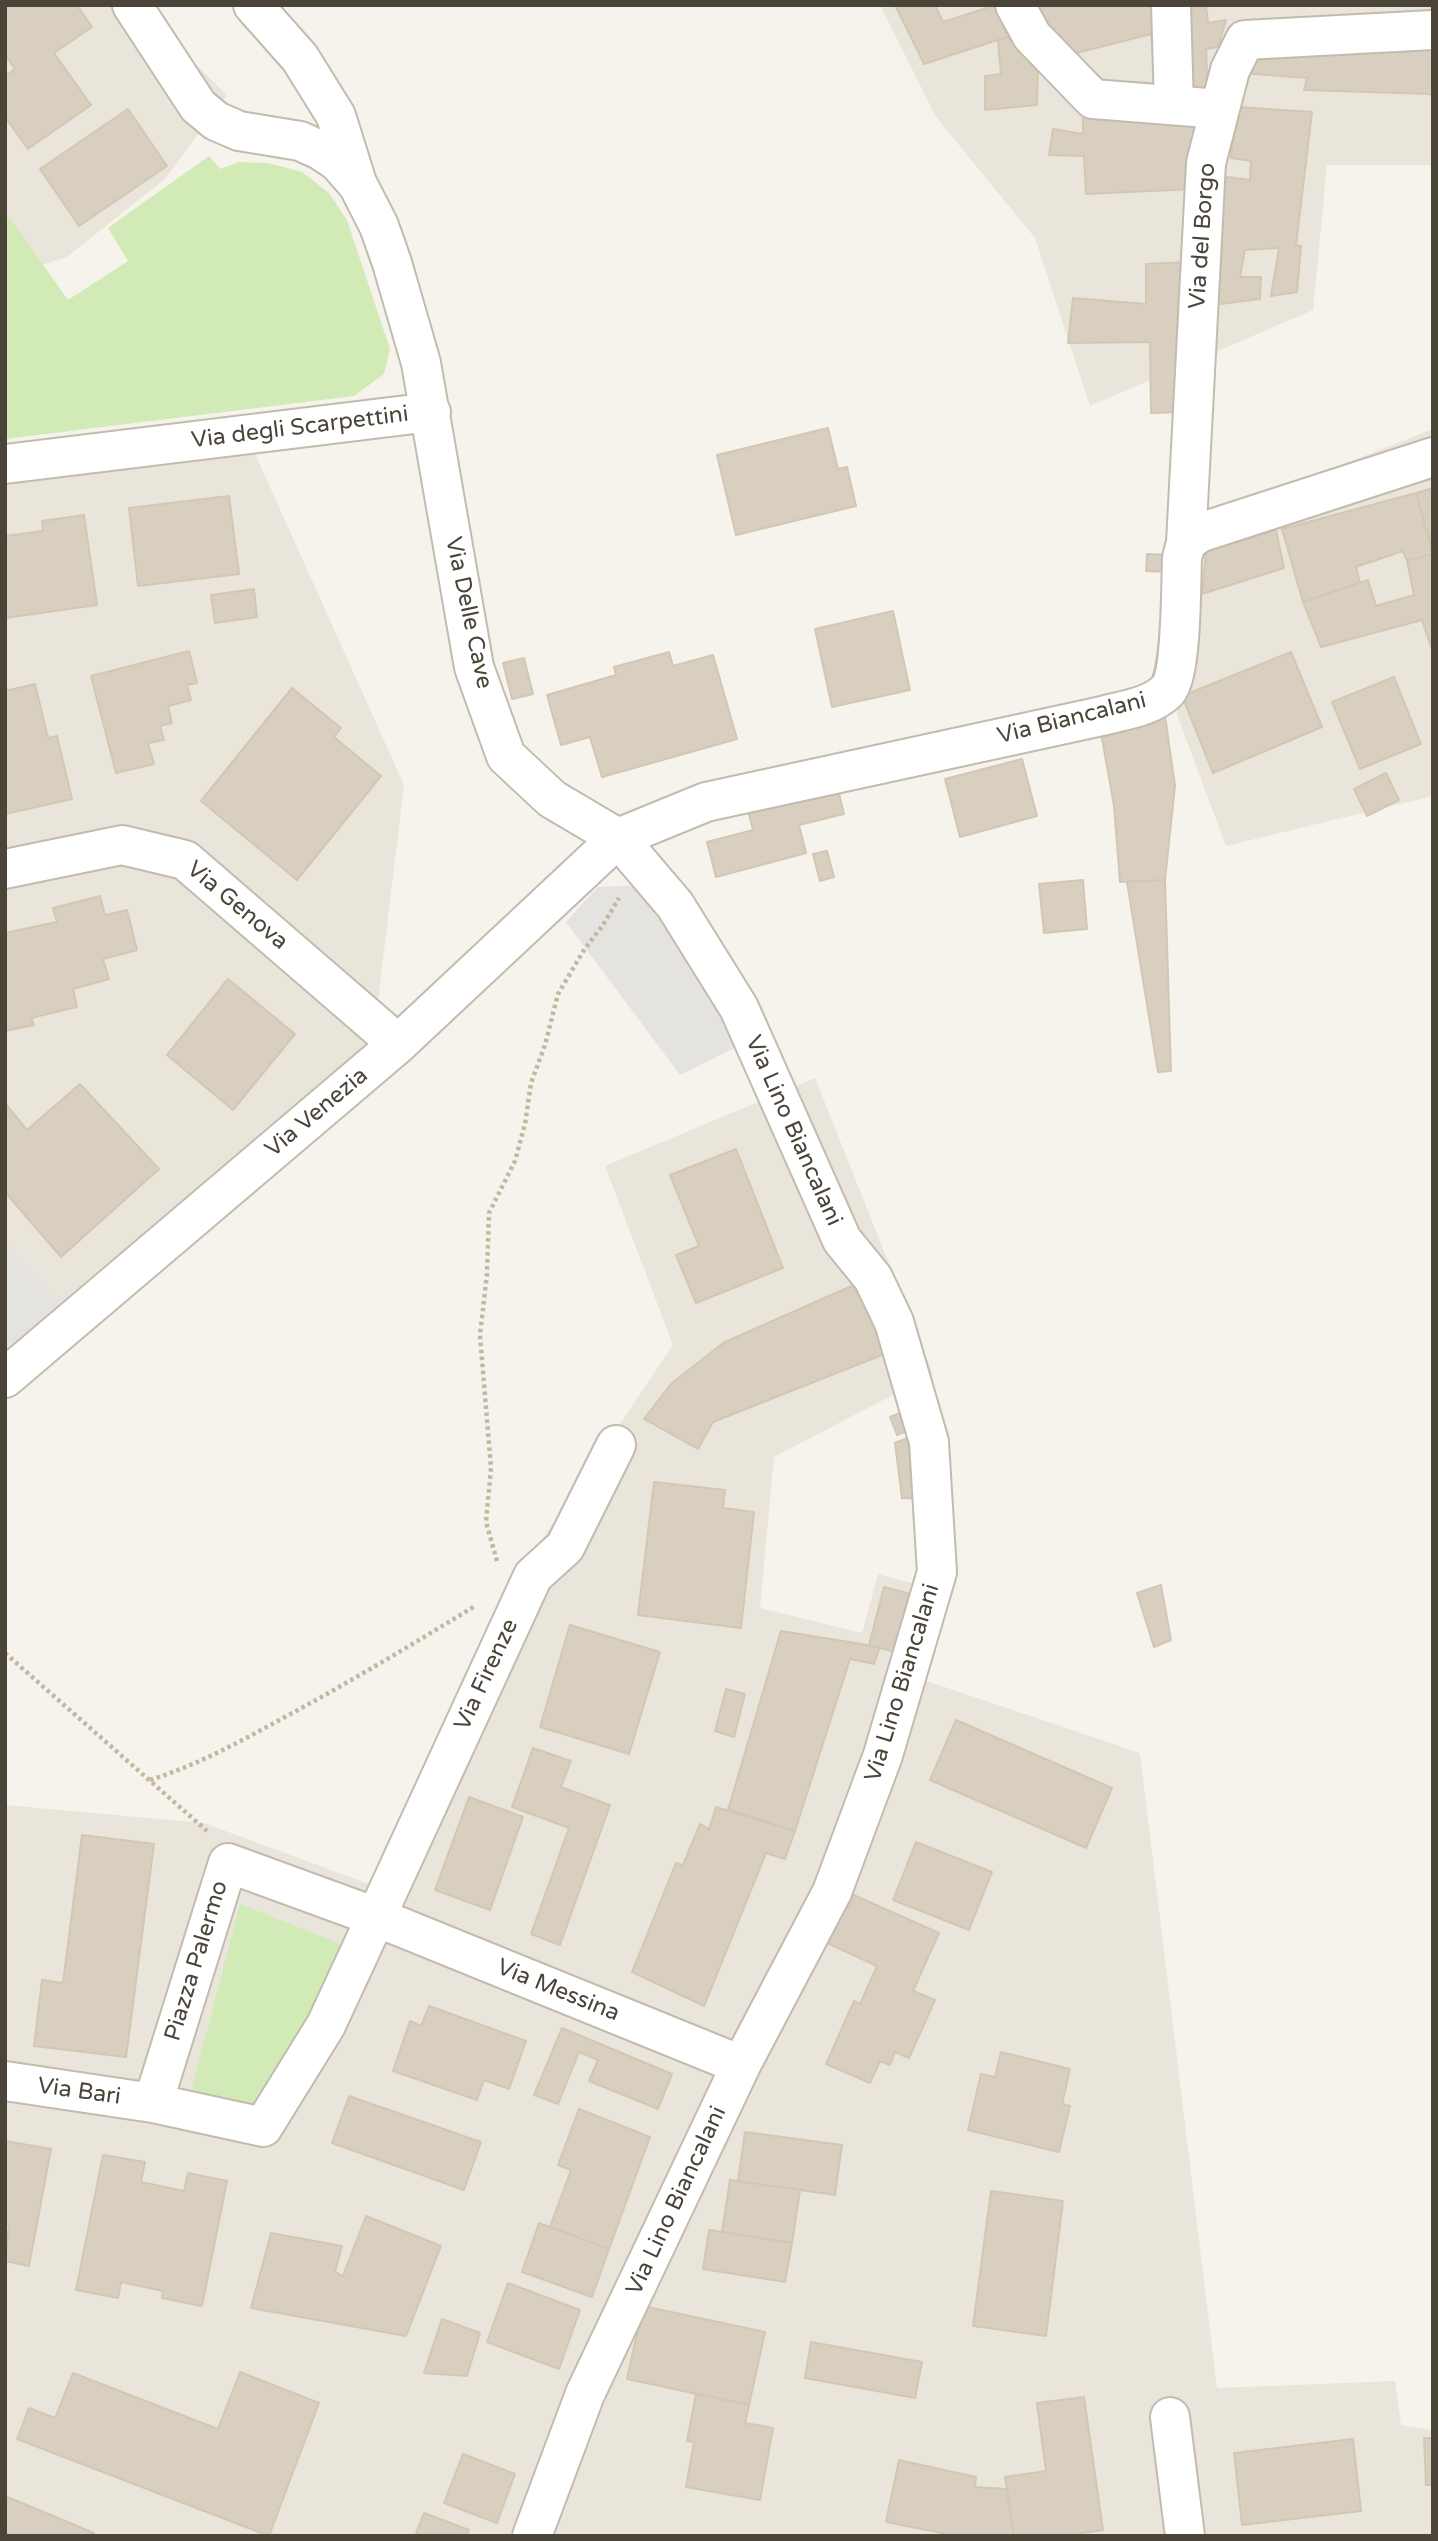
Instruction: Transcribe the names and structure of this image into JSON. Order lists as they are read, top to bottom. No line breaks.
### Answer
{"streets":{"street":["Via del Borgo","Via degli Scarpettini","Via Delle Cave","Via Biancalani","Via Genova","Via Venezia","Via Lino Biancalani","Via Firenze","Piazza Palermo","Via Messina","Via Bari"]},"crossings":[["Via del Borgo","Via Biancalani"],["Via degli Scarpettini","Via Delle Cave"],["Via Delle Cave","Via Biancalani"],["Via Delle Cave","Via Venezia"],["Via Delle Cave","Via Lino Biancalani"],["Via Biancalani","Via Venezia"],["Via Biancalani","Via Lino Biancalani"],["Via Genova","Via Venezia"],["Via Venezia","Via Lino Biancalani"],["Via Lino Biancalani","Via Messina"],["Via Firenze","Piazza Palermo"],["Via Firenze","Via Messina"],["Piazza Palermo","Via Messina"],["Piazza Palermo","Via Bari"]]}
